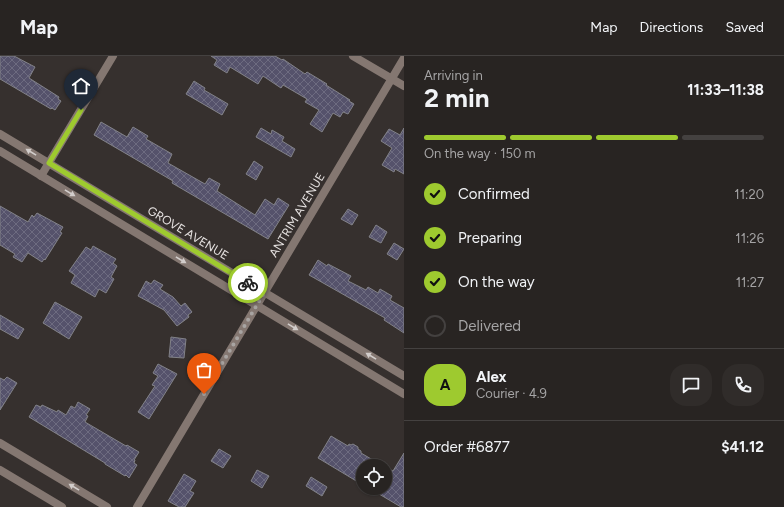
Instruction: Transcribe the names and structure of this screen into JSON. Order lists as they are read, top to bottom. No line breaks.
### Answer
{"streets":{"street":["ANTRIM AVENUE","GROVE AVENUE"]},"crossings":[["ANTRIM AVENUE","GROVE AVENUE"]],"page":{"header":"Map","nav":["Map","Directions","Saved"],"heading":["2 min","Arriving in","11:33–11:38"],"panel":["Alex","Courier · 4.9","Order #6877","$41.12"],"bar":"On the way · 150 m","list":[["Confirmed","11:20"],["Preparing","11:26"],["On the way","11:27"],"Delivered"],"round":"A"}}
